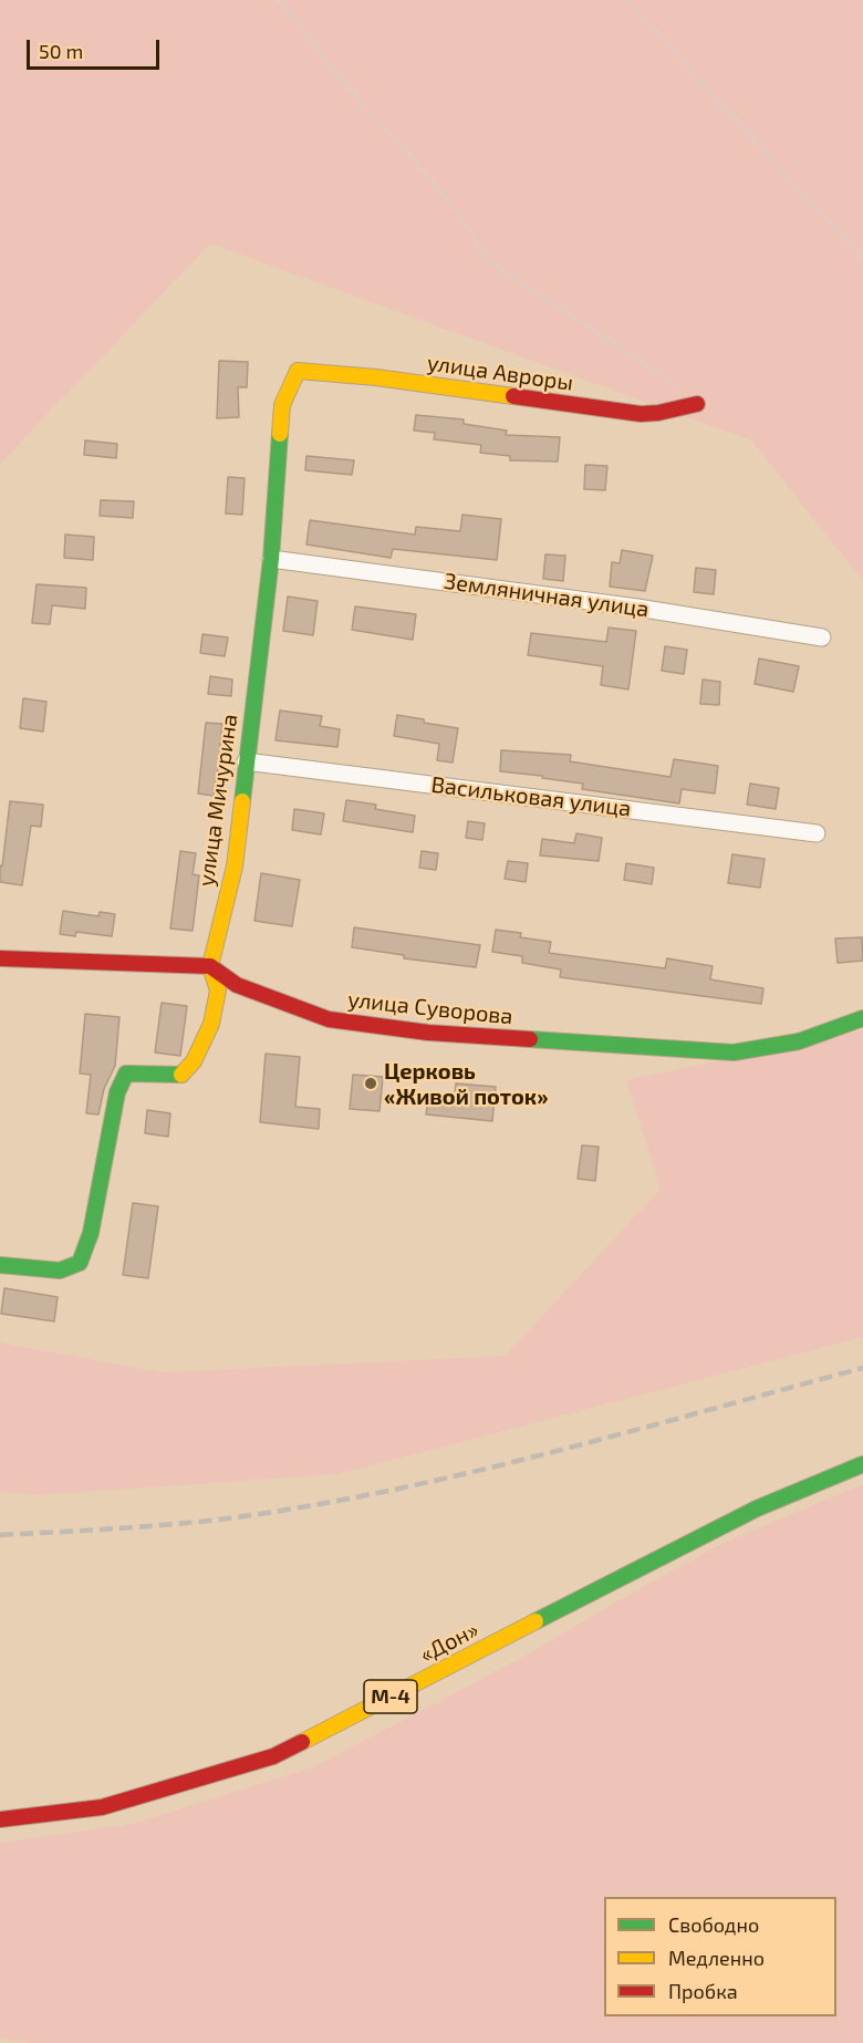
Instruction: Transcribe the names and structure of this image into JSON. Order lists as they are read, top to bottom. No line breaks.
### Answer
{"streets":{"main road":["улица Авроры","улица Мичурина","улица Суворова","«Дон»","М-4"],"street":["Земляничная улица","Васильковая улица"]},"crossings":[["улица Авроры","улица Мичурина"],["Земляничная улица","улица Мичурина"],["Васильковая улица","улица Мичурина"],["улица Мичурина","улица Суворова"]],"places":["Церковь «Живой поток»"],"legend":["Свободно","Медленно","Пробка"],"scale_bar":"50 m"}
